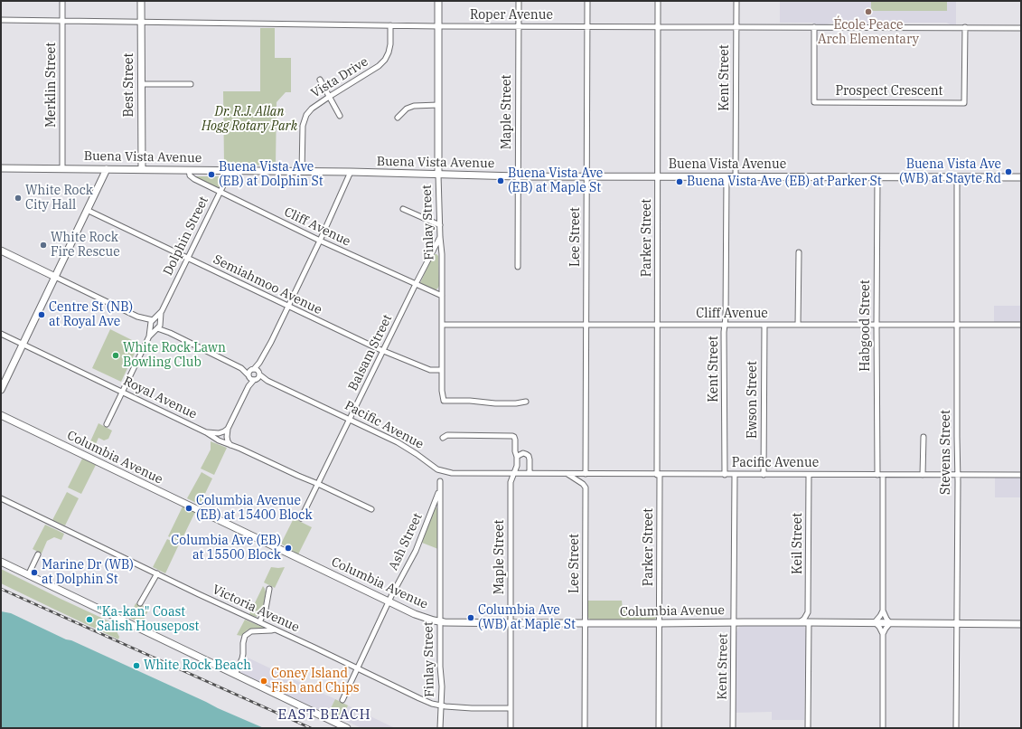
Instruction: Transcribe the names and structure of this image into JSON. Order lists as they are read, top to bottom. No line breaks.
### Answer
{"streets":{"street":["Roper Avenue","Vista Drive","Kent Street","Merklin Street","Best Street","Prospect Crescent","Maple Street","Buena Vista Avenue","Finlay Street","Cliff Avenue","Dolphin Street","Lee Street","Parker Street","Semiahmoo Avenue","Habgood Street","Balsam Street","Royal Avenue","Ewson Street","Pacific Avenue","Stevens Street","Columbia Avenue","Ash Street","Keil Street","Victoria Avenue"]},"crossings":[["Roper Avenue","Vista Drive"],["Roper Avenue","Kent Street"],["Roper Avenue","Merklin Street"],["Roper Avenue","Best Street"],["Roper Avenue","Prospect Crescent"],["Roper Avenue","Maple Street"],["Roper Avenue","Finlay Street"],["Roper Avenue","Lee Street"],["Roper Avenue","Parker Street"],["Vista Drive","Buena Vista Avenue"],["Kent Street","Buena Vista Avenue"],["Kent Street","Cliff Avenue"],["Kent Street","Pacific Avenue"],["Kent Street","Columbia Avenue"],["Merklin Street","Buena Vista Avenue"],["Best Street","Buena Vista Avenue"],["Maple Street","Buena Vista Avenue"],["Maple Street","Pacific Avenue"],["Maple Street","Columbia Avenue"],["Maple Street","Victoria Avenue"],["Buena Vista Avenue","Finlay Street"],["Buena Vista Avenue","Cliff Avenue"],["Buena Vista Avenue","Dolphin Street"],["Buena Vista Avenue","Lee Street"],["Buena Vista Avenue","Parker Street"],["Buena Vista Avenue","Habgood Street"],["Buena Vista Avenue","Stevens Street"],["Finlay Street","Cliff Avenue"],["Finlay Street","Semiahmoo Avenue"],["Finlay Street","Balsam Street"],["Finlay Street","Columbia Avenue"],["Finlay Street","Ash Street"],["Finlay Street","Victoria Avenue"],["Cliff Avenue","Dolphin Street"],["Cliff Avenue","Lee Street"],["Cliff Avenue","Parker Street"],["Cliff Avenue","Habgood Street"],["Cliff Avenue","Balsam Street"],["Cliff Avenue","Ewson Street"],["Cliff Avenue","Stevens Street"],["Dolphin Street","Semiahmoo Avenue"],["Lee Street","Pacific Avenue"],["Lee Street","Columbia Avenue"],["Parker Street","Pacific Avenue"],["Parker Street","Columbia Avenue"],["Semiahmoo Avenue","Balsam Street"],["Habgood Street","Pacific Avenue"],["Balsam Street","Royal Avenue"],["Balsam Street","Pacific Avenue"],["Ewson Street","Pacific Avenue"],["Pacific Avenue","Stevens Street"],["Pacific Avenue","Keil Street"],["Stevens Street","Columbia Avenue"],["Columbia Avenue","Ash Street"],["Ash Street","Victoria Avenue"]],"districts":["EAST BEACH"],"parks":["Dr. R.J. Allan Hogg Rotary Park"],"places":["École Peace Arch Elementary","Buena Vista Ave (WB) at Stayte Rd","Buena Vista Ave (EB) at Dolphin St","Buena Vista Ave (EB) at Maple St","Buena Vista Ave (EB) at Parker St","White Rock City Hall","White Rock Fire Rescue","Centre St (NB) at Royal Ave","White Rock Lawn Bowling Club","Columbia Avenue (EB) at 15400 Block","Columbia Ave (EB) at 15500 Block","Marine Dr (WB) at Dolphin St","Columbia Ave (WB) at Maple St","\"Ka-kan\" Coast Salish Housepost","White Rock Beach","Coney Island Fish and Chips"]}
